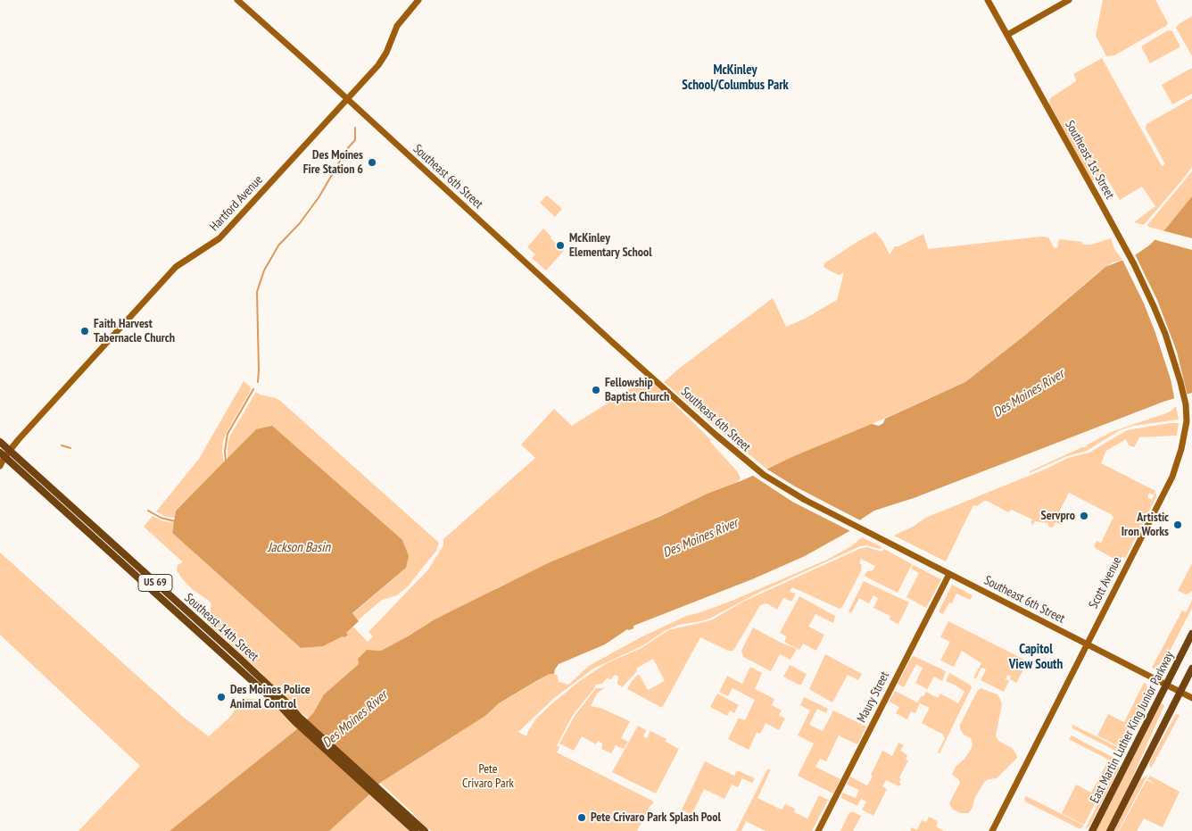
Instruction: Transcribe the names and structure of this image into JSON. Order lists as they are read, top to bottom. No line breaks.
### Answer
{"streets":{"main road":["Southeast 1st Street","Southeast 6th Street","Hartford Avenue","US 69","Scott Avenue","Southeast 14th Street","Maury Street","East Martin Luther King Junior Parkway"]},"crossings":[["Southeast 1st Street","Scott Avenue"],["Southeast 6th Street","Hartford Avenue"],["Southeast 6th Street","Scott Avenue"],["Southeast 6th Street","Maury Street"],["Southeast 6th Street","East Martin Luther King Junior Parkway"],["Hartford Avenue","Southeast 14th Street"]],"districts":["McKinley School/Columbus Park","Capitol View South"],"water":["Des Moines River","Jackson Basin"],"parks":["Pete Crivaro Park"],"places":["Des Moines Fire Station 6","McKinley Elementary School","Faith Harvest Tabernacle Church","Fellowship Baptist Church","Servpro","Artistic Iron Works","Des Moines Police Animal Control","Pete Crivaro Park Splash Pool"]}
